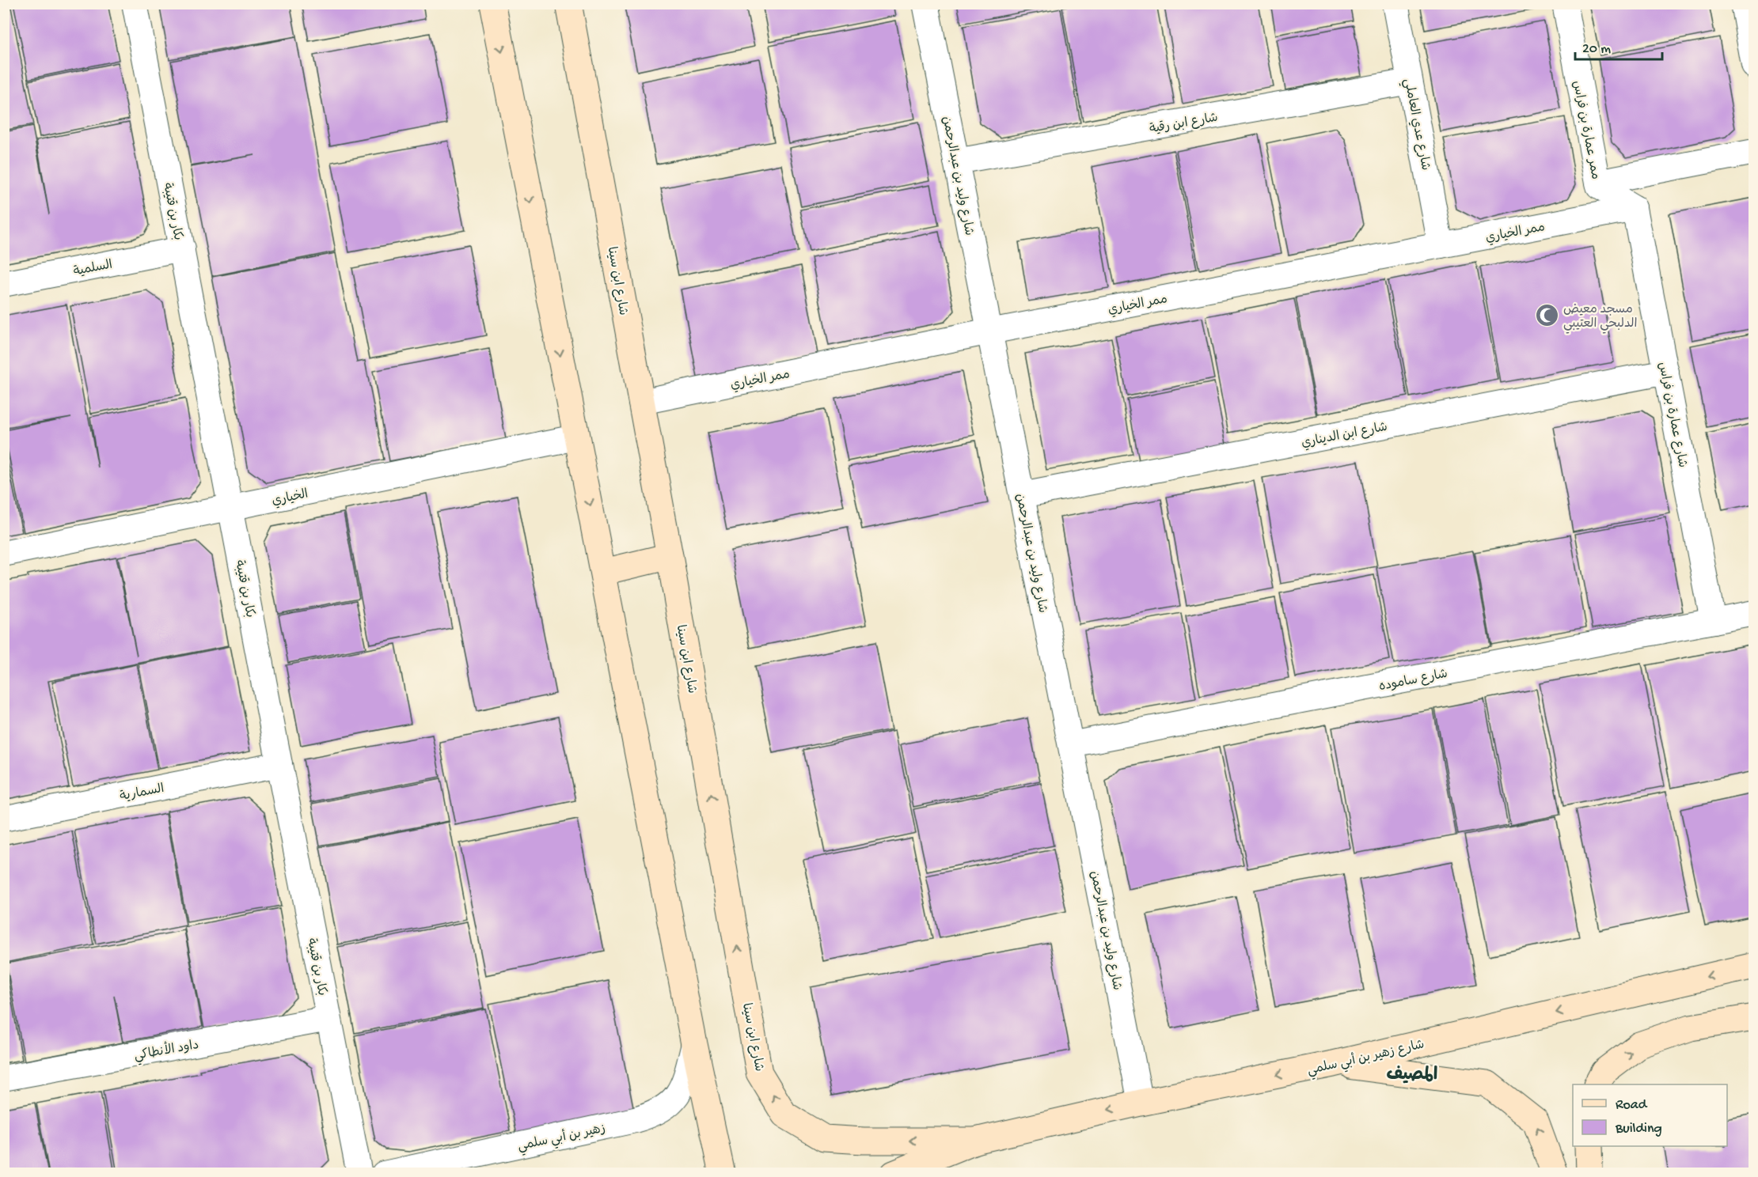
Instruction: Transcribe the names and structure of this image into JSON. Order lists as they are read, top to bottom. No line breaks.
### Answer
{"streets":{"street":["شارع ابن رقية","شارع عدي العاملي","ممر عمارة بن فراس","شارع وليد بن عبدالرحمن","بكار بن قتيبة","ممر الخياري","السلمية","شارع ابن سينا","شارع عمارة بن فراس","شارع ابن الديناري","الخياري","شارع ساموده","السمارية","داود الأنطاكي","شارع زهير بن أبي سلمي","زهير بن أبي سلمي"]},"crossings":[["شارع ابن رقية","شارع عدي العاملي"],["شارع ابن رقية","شارع وليد بن عبدالرحمن"],["شارع عدي العاملي","ممر الخياري"],["ممر عمارة بن فراس","ممر الخياري"],["ممر عمارة بن فراس","شارع عمارة بن فراس"],["شارع وليد بن عبدالرحمن","ممر الخياري"],["شارع وليد بن عبدالرحمن","شارع ابن الديناري"],["شارع وليد بن عبدالرحمن","شارع ساموده"],["شارع وليد بن عبدالرحمن","شارع زهير بن أبي سلمي"],["بكار بن قتيبة","السلمية"],["بكار بن قتيبة","الخياري"],["بكار بن قتيبة","السمارية"],["بكار بن قتيبة","داود الأنطاكي"],["ممر الخياري","شارع ابن سينا"],["ممر الخياري","شارع عمارة بن فراس"],["شارع ابن سينا","شارع زهير بن أبي سلمي"],["شارع عمارة بن فراس","شارع ابن الديناري"],["شارع عمارة بن فراس","شارع ساموده"]],"one_way":["شارع زهير بن أبي سلمي"],"districts":["المصيف"],"places":{"mosque":["مسجد معيض الدلبحي العتيبي"]},"legend":["Road","Building"],"scale_bar":"20 m"}
